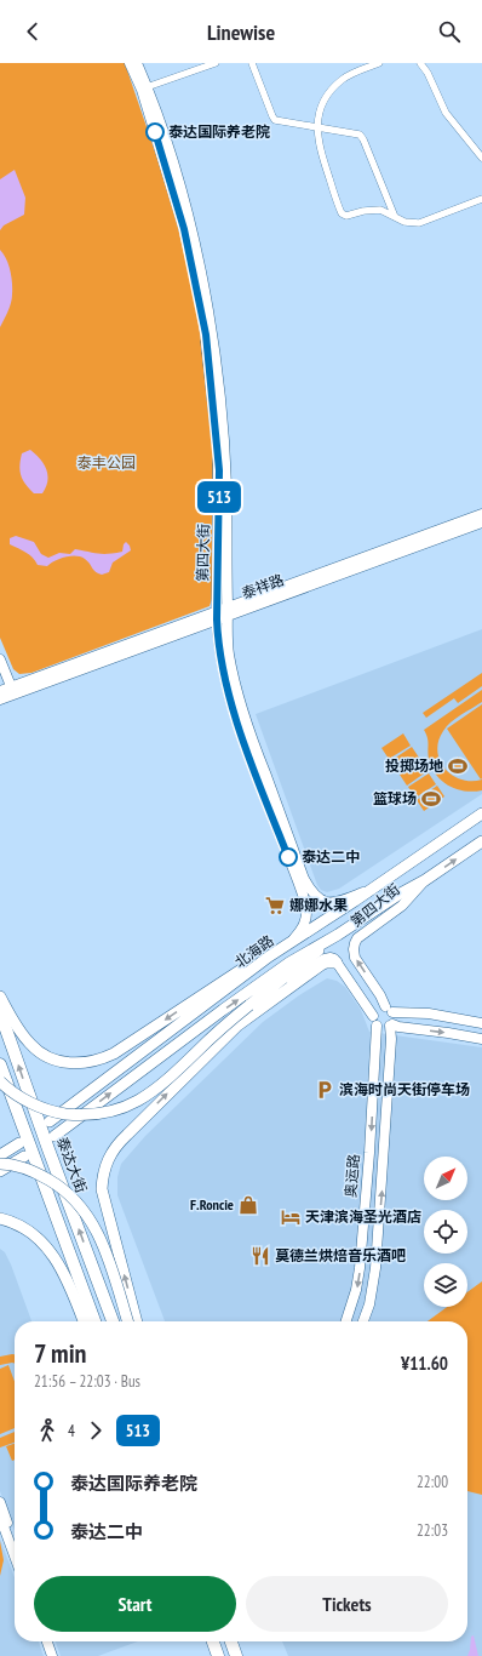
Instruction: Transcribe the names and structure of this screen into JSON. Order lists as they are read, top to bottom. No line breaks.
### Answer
{"streets":{"highway":["泰达大街"],"main road":["北海路"],"street":["第四大街","泰祥路","奥运路"]},"crossings":[["第四大街","泰祥路"],["第四大街","北海路"],["第四大街","奥运路"]],"parks":["泰丰公园"],"places":{"other":["泰达国际养老院","泰达二中"],"sports":["投掷场地","篮球场"],"supermarket":["娜娜水果"],"parking":["滨海时尚天街停车场"],"shop":["F.Roncie"],"hotel":["天津滨海圣光酒店"],"restaurant":["莫德兰烘焙音乐酒吧"]},"lines":["bus line 513"],"north":"top right","page":{"header":"Linewise","on_map":"513","heading":["7 min","21:56 – 22:03 · Bus","¥11.60"],"legs":["4","513"],"list":[{"name":"泰达国际养老院","value":"22:00"},{"name":"泰达二中","value":"22:03"}],"buttons":["Start","Tickets"]}}
